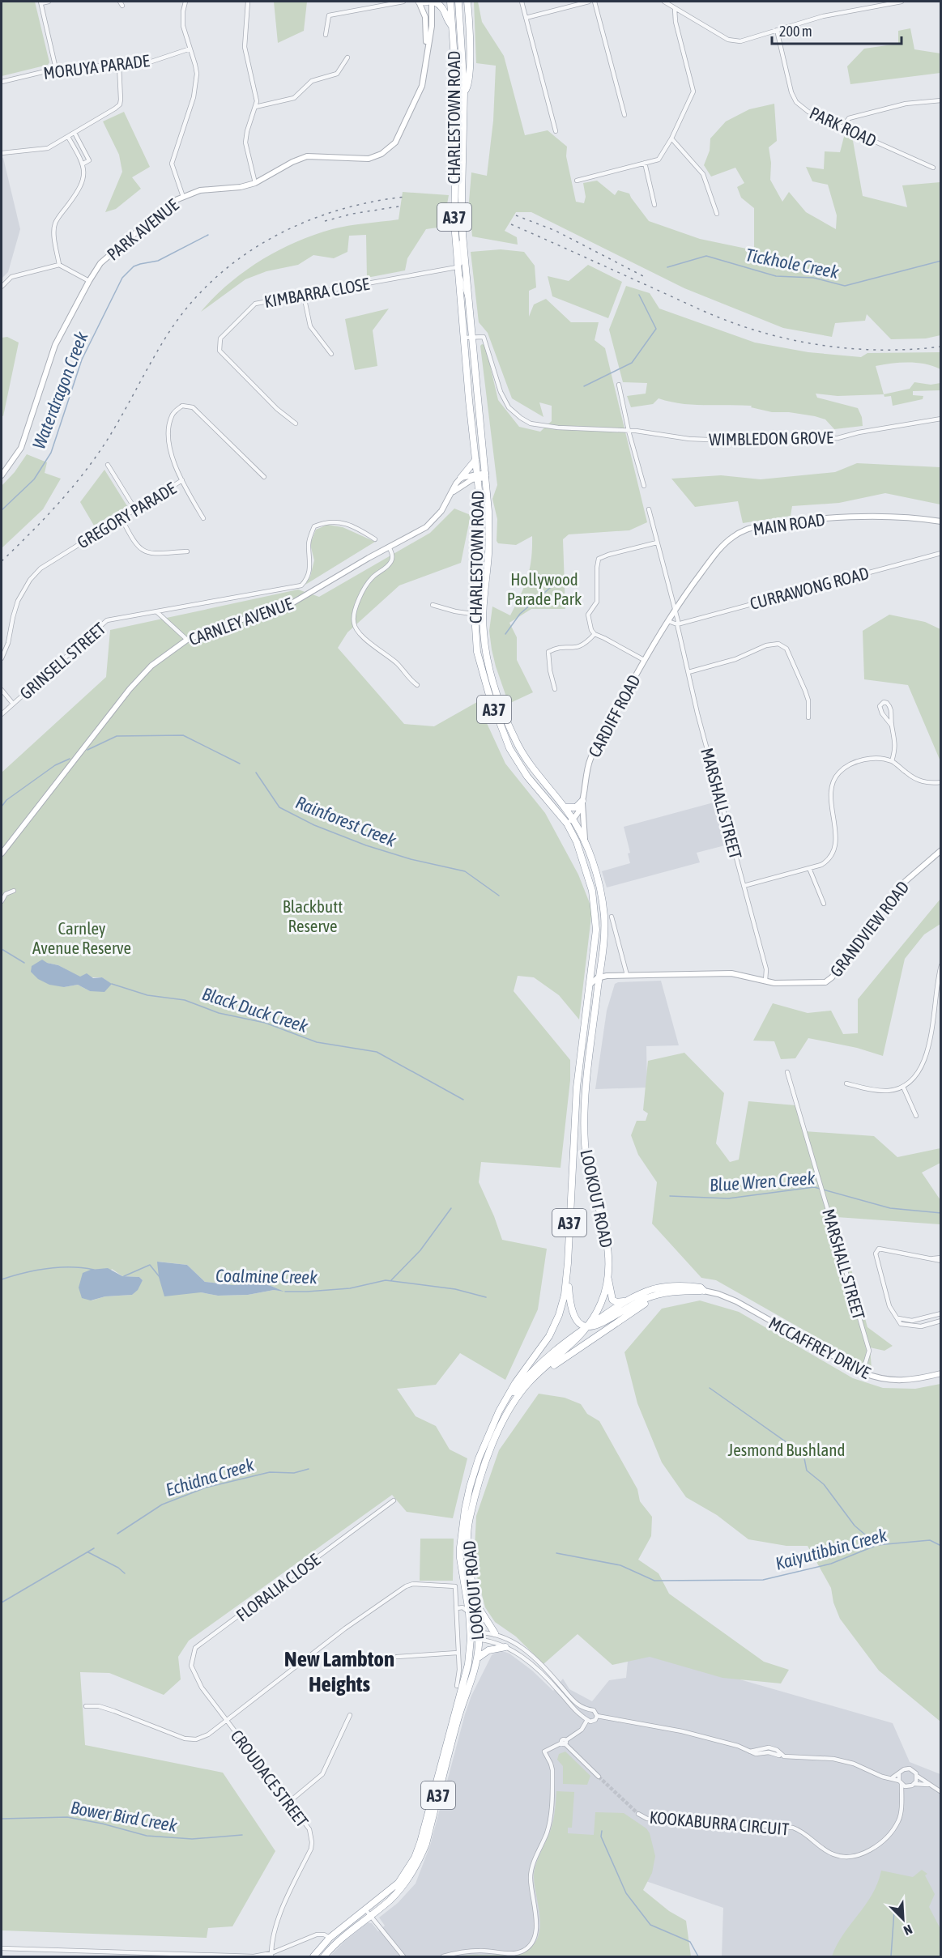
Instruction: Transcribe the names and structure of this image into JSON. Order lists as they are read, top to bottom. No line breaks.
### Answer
{"streets":{"highway":["CHARLESTOWN ROAD","A37","LOOKOUT ROAD"],"main road":["PARK AVENUE","MAIN ROAD","CARNLEY AVENUE","CARDIFF ROAD","GRANDVIEW ROAD","MCCAFFREY DRIVE"],"street":["MORUYA PARADE","PARK ROAD","KIMBARRA CLOSE","WIMBLEDON GROVE","GREGORY PARADE","CURRAWONG ROAD","GRINSELL STREET","MARSHALL STREET","FLORALIA CLOSE","CROUDACE STREET","KOOKABURRA CIRCUIT"]},"crossings":[["CHARLESTOWN ROAD","A37"],["CHARLESTOWN ROAD","KIMBARRA CLOSE"],["CHARLESTOWN ROAD","WIMBLEDON GROVE"],["CHARLESTOWN ROAD","CARNLEY AVENUE"],["CHARLESTOWN ROAD","CARDIFF ROAD"],["CHARLESTOWN ROAD","LOOKOUT ROAD"],["MAIN ROAD","CARDIFF ROAD"],["MAIN ROAD","MARSHALL STREET"],["CURRAWONG ROAD","MARSHALL STREET"],["CARDIFF ROAD","MARSHALL STREET"],["CARDIFF ROAD","LOOKOUT ROAD"],["MARSHALL STREET","GRANDVIEW ROAD"],["MARSHALL STREET","MCCAFFREY DRIVE"],["GRANDVIEW ROAD","LOOKOUT ROAD"],["FLORALIA CLOSE","CROUDACE STREET"]],"districts":["New Lambton Heights"],"water":["Tickhole Creek","Waterdragon Creek","Rainforest Creek","Black Duck Creek","Blue Wren Creek","Coalmine Creek","Echidna Creek","Kaiyutibbin Creek","Bower Bird Creek"],"parks":["Hollywood Parade Park","Blackbutt Reserve","Carnley Avenue Reserve","Jesmond Bushland"],"scale_bar":"200 m","north":"bottom right"}
